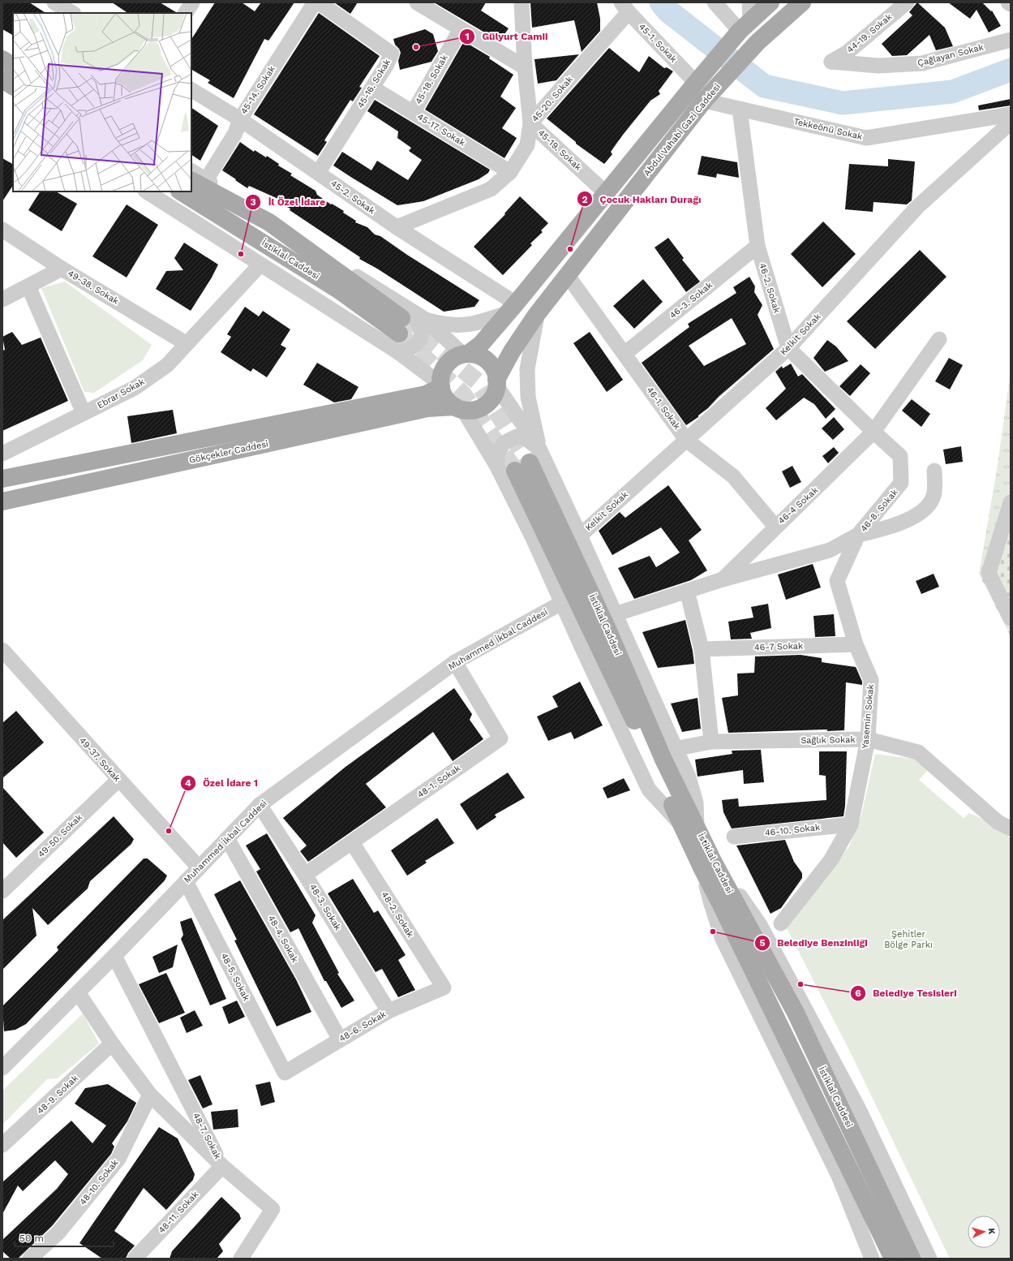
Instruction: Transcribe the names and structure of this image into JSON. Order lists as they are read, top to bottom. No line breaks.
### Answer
{"streets":{"main road":["Abdul Vahabi Gazi Caddesi","İstiklal Caddesi","Gökçekler Caddesi"],"street":["44-19. Sokak","45-1. Sokak","Çağlayan Sokak","45-18. Sokak","45-16. Sokak","45-14. Sokak","45-20. Sokak","Tekkeönü Sokak","45-17. Sokak","45-19. Sokak","45-2. Sokak","49-38. Sokak","46-2. Sokak","46-3. Sokak","Kelkit Sokak","Ebrar Sokak","46-1. Sokak","46-4 Sokak","46-8. Sokak","Muhammed İkbal Caddesi","46-7 Sokak","Yasemin Sokak","Sağlık Sokak","49-37. Sokak","48-1. Sokak","46-10. Sokak","49-50. Sokak","48-3. Sokak","48-2. Sokak","48-4. Sokak","48-5. Sokak","48-6. Sokak","48-9. Sokak","48-7. Sokak","48-10. Sokak","48-11. Sokak"]},"crossings":[["44-19. Sokak","Çağlayan Sokak"],["45-1. Sokak","45-20. Sokak"],["45-1. Sokak","Abdul Vahabi Gazi Caddesi"],["45-18. Sokak","45-17. Sokak"],["45-16. Sokak","45-17. Sokak"],["45-16. Sokak","45-2. Sokak"],["45-14. Sokak","45-2. Sokak"],["45-14. Sokak","İstiklal Caddesi"],["45-20. Sokak","45-17. Sokak"],["45-20. Sokak","45-19. Sokak"],["45-20. Sokak","45-2. Sokak"],["Tekkeönü Sokak","Abdul Vahabi Gazi Caddesi"],["Tekkeönü Sokak","46-2. Sokak"],["Abdul Vahabi Gazi Caddesi","45-19. Sokak"],["Abdul Vahabi Gazi Caddesi","45-2. Sokak"],["Abdul Vahabi Gazi Caddesi","46-1. Sokak"],["Abdul Vahabi Gazi Caddesi","Gökçekler Caddesi"],["49-38. Sokak","Ebrar Sokak"],["46-2. Sokak","46-3. Sokak"],["46-2. Sokak","Kelkit Sokak"],["46-2. Sokak","46-4 Sokak"],["46-2. Sokak","46-8. Sokak"],["46-3. Sokak","46-1. Sokak"],["Kelkit Sokak","46-1. Sokak"],["46-1. Sokak","46-4 Sokak"],["46-4 Sokak","46-8. Sokak"],["46-8. Sokak","Yasemin Sokak"],["Muhammed İkbal Caddesi","49-37. Sokak"],["Muhammed İkbal Caddesi","48-1. Sokak"],["Muhammed İkbal Caddesi","48-3. Sokak"],["Muhammed İkbal Caddesi","48-4. Sokak"],["Muhammed İkbal Caddesi","48-5. Sokak"],["Muhammed İkbal Caddesi","48-7. Sokak"],["46-7 Sokak","Yasemin Sokak"],["Yasemin Sokak","Sağlık Sokak"],["Yasemin Sokak","46-10. Sokak"],["49-37. Sokak","49-50. Sokak"],["48-1. Sokak","48-3. Sokak"],["48-1. Sokak","48-2. Sokak"],["48-3. Sokak","48-6. Sokak"],["48-2. Sokak","48-6. Sokak"],["48-4. Sokak","48-6. Sokak"],["48-5. Sokak","48-6. Sokak"],["48-9. Sokak","48-7. Sokak"],["48-7. Sokak","48-10. Sokak"],["48-7. Sokak","48-11. Sokak"]],"parks":["Şehitler Bölge Parkı"],"places":["Gülyurt Camii","Çocuk Hakları Durağı","İl Özel İdare","Özel İdare 1","Belediye Benzinliği","Belediye Tesisleri"],"scale_bar":"50 m","north":"right"}
